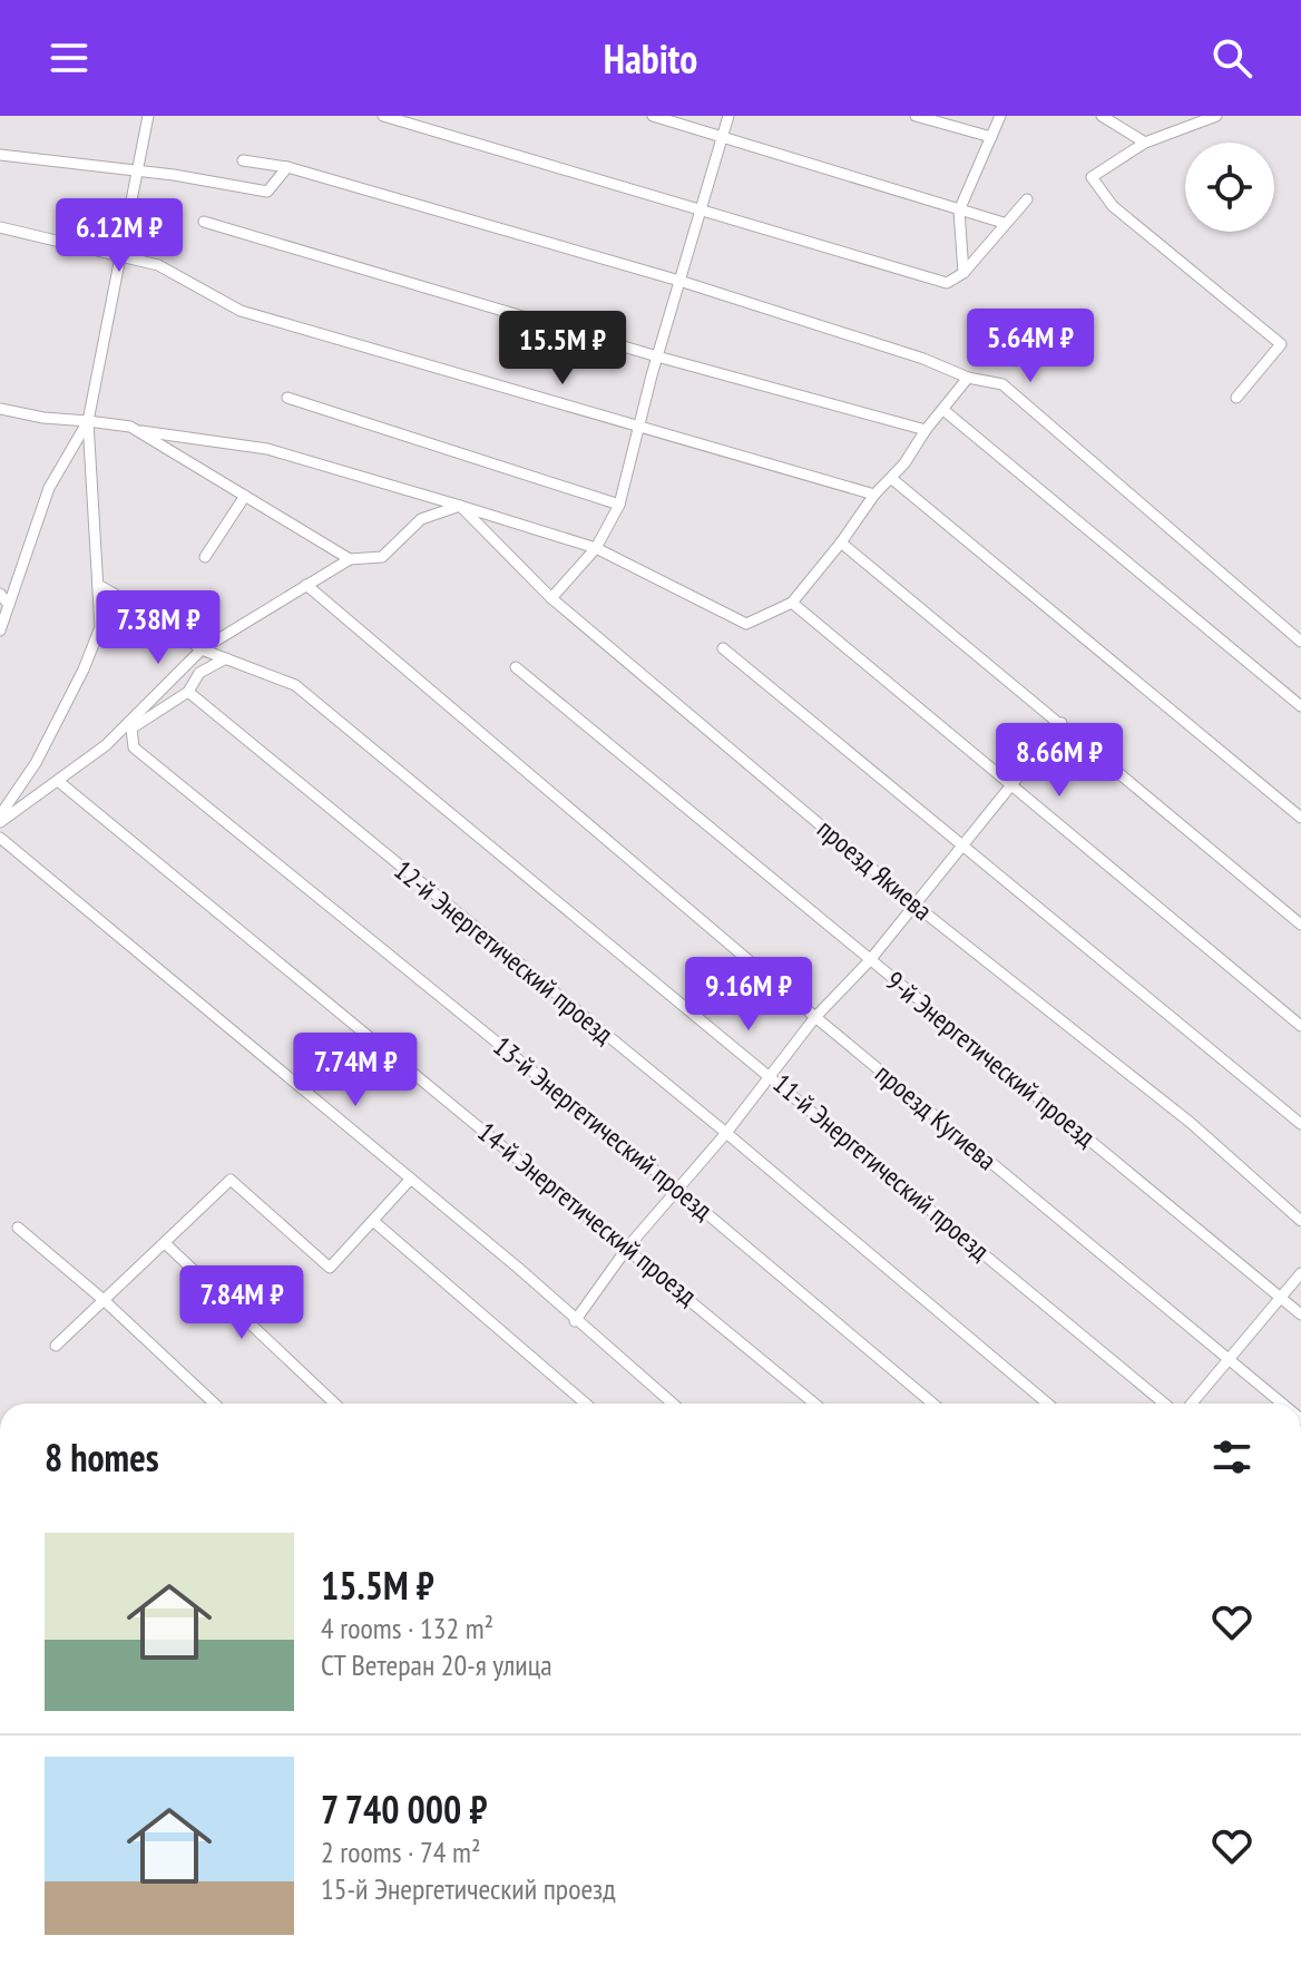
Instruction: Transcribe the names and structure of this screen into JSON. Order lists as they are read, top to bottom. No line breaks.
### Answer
{"streets":{"street":["проезд Якиева","12-й Энергетический проезд","9-й Энергетический проезд","проезд Кугиева","13-й Энергетический проезд","11-й Энергетический проезд","14-й Энергетический проезд"]},"page":{"header":"Habito","price":["6.12M ₽","5.64M ₽","15.5M ₽","7.38M ₽","8.66M ₽","9.16M ₽","7.74M ₽","7.84M ₽"],"heading":"8 homes","list":[{"name":"15.5M ₽","note":"4 rooms · 132 m² · СТ Ветеран 20-я улица"},{"name":"7 740 000 ₽","note":"2 rooms · 74 m² · 15-й Энергетический проезд"}]}}
